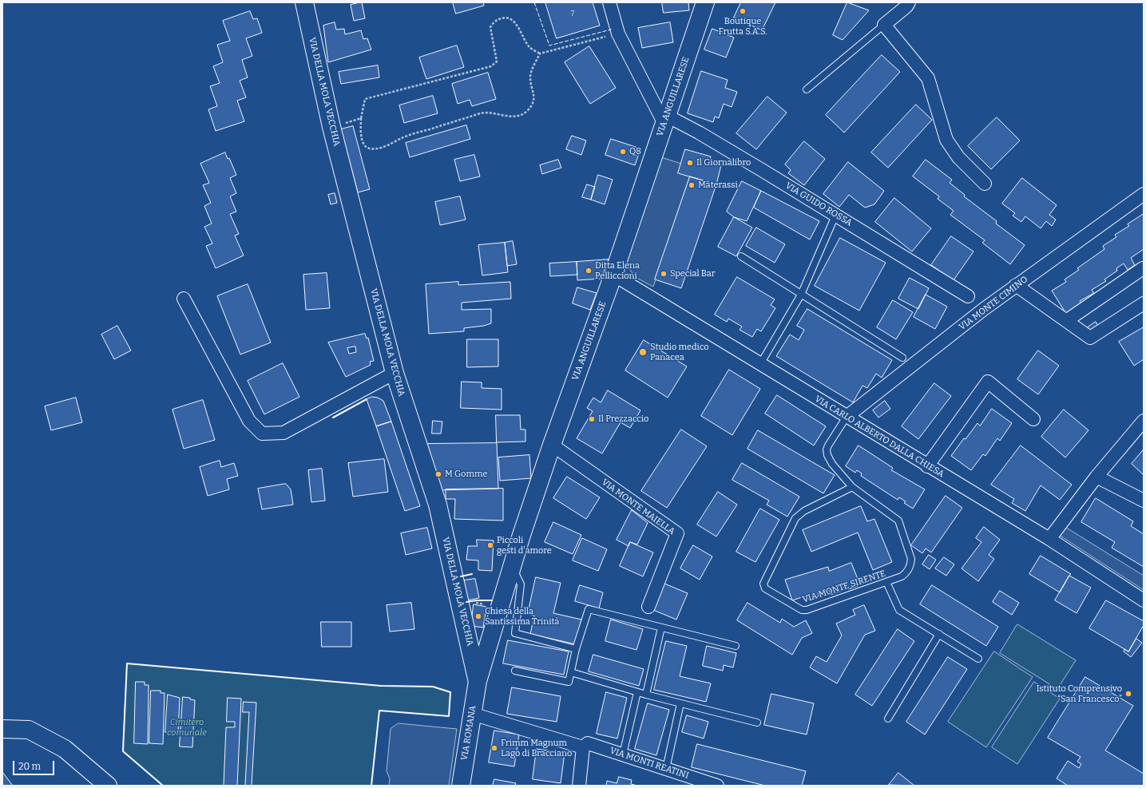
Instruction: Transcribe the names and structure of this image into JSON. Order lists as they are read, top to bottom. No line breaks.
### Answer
{"streets":{"street":["VIA DELLA MOLA VECCHIA","VIA ANGUILLARESE","VIA GUIDO ROSSA","VIA MONTE CIMINO","VIA CARLO ALBERTO DALLA CHIESA","VIA MONTE MAIELLA","VIA ROMANA","VIA MONTI REATINI"],"lane":["VIA MONTE SIRENTE"]},"crossings":[["VIA DELLA MOLA VECCHIA","VIA ANGUILLARESE"],["VIA DELLA MOLA VECCHIA","VIA ROMANA"],["VIA ANGUILLARESE","VIA GUIDO ROSSA"],["VIA ANGUILLARESE","VIA CARLO ALBERTO DALLA CHIESA"],["VIA ANGUILLARESE","VIA MONTE MAIELLA"],["VIA ANGUILLARESE","VIA ROMANA"],["VIA MONTE CIMINO","VIA CARLO ALBERTO DALLA CHIESA"],["VIA MONTE CIMINO","VIA MONTE SIRENTE"],["VIA CARLO ALBERTO DALLA CHIESA","VIA MONTE SIRENTE"],["VIA ROMANA","VIA MONTI REATINI"]],"parks":["Cimitero comunale"],"places":["Boutique Frutta S.A.S.","Q8","Il Giornalibro","Materassi","Ditta Elena Pelliccioni","Special Bar","Studio medico Panacea","Il Prezzaccio","M Gomme","Piccoli gesti d'amore","Chiesa della Santissima Trinità","Istituto Comprensivo “San Francesco”","Frimm Magnum Lago di Bracciano"],"house_numbers":["7"],"scale_bar":"20 m"}
